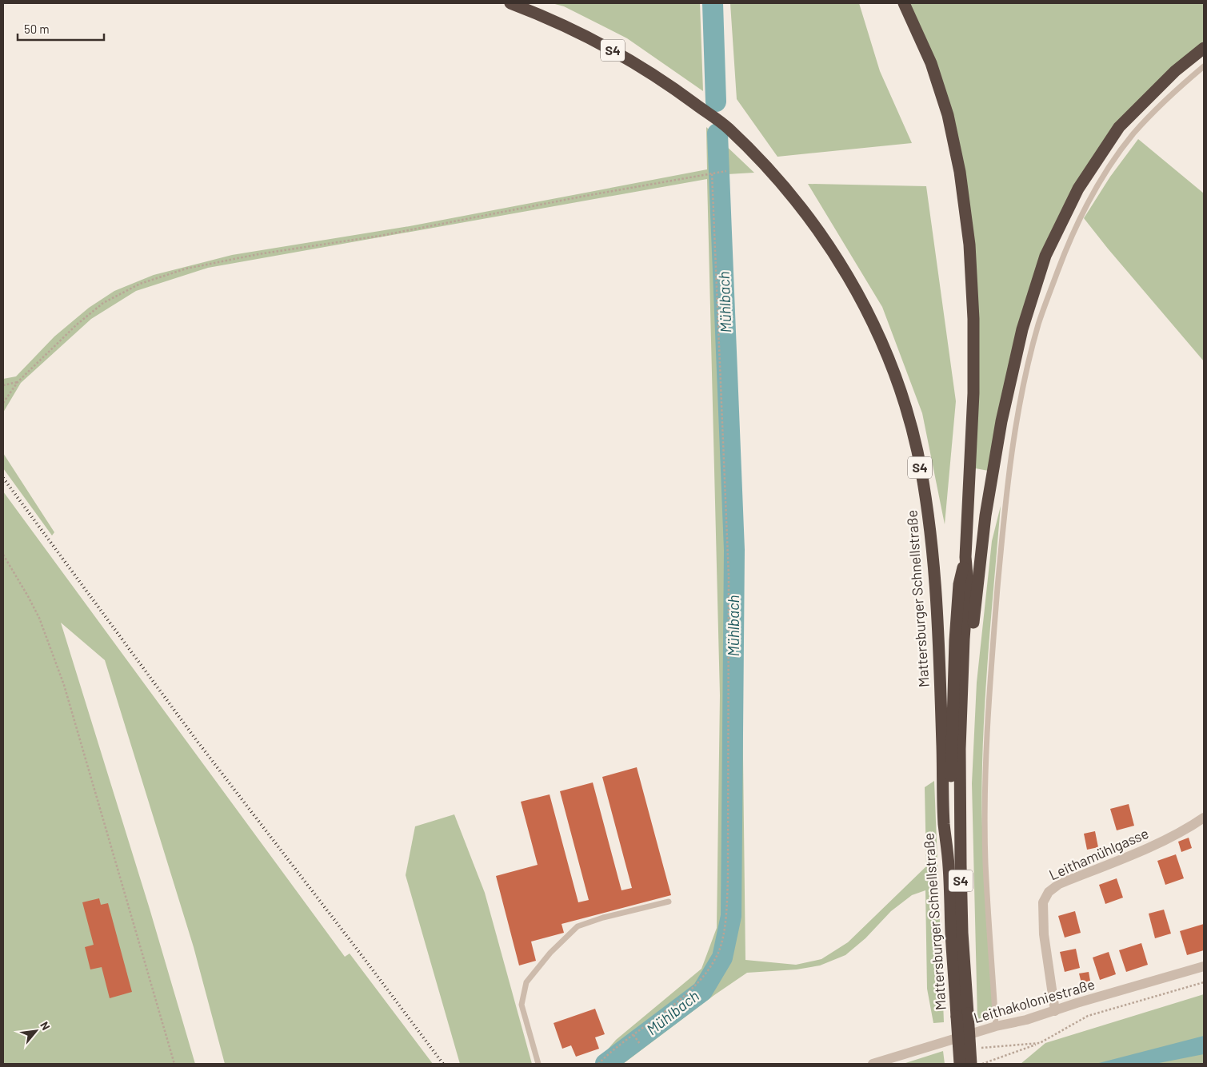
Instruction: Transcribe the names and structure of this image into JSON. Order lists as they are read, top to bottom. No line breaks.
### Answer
{"streets":{"highway":["S4","Mattersburger Schnellstraße"],"street":["Leithamühlgasse","Leithakoloniestraße"]},"crossings":[["Leithamühlgasse","Leithakoloniestraße"]],"water":["Mühlbach"],"scale_bar":"50 m","north":"top right"}
